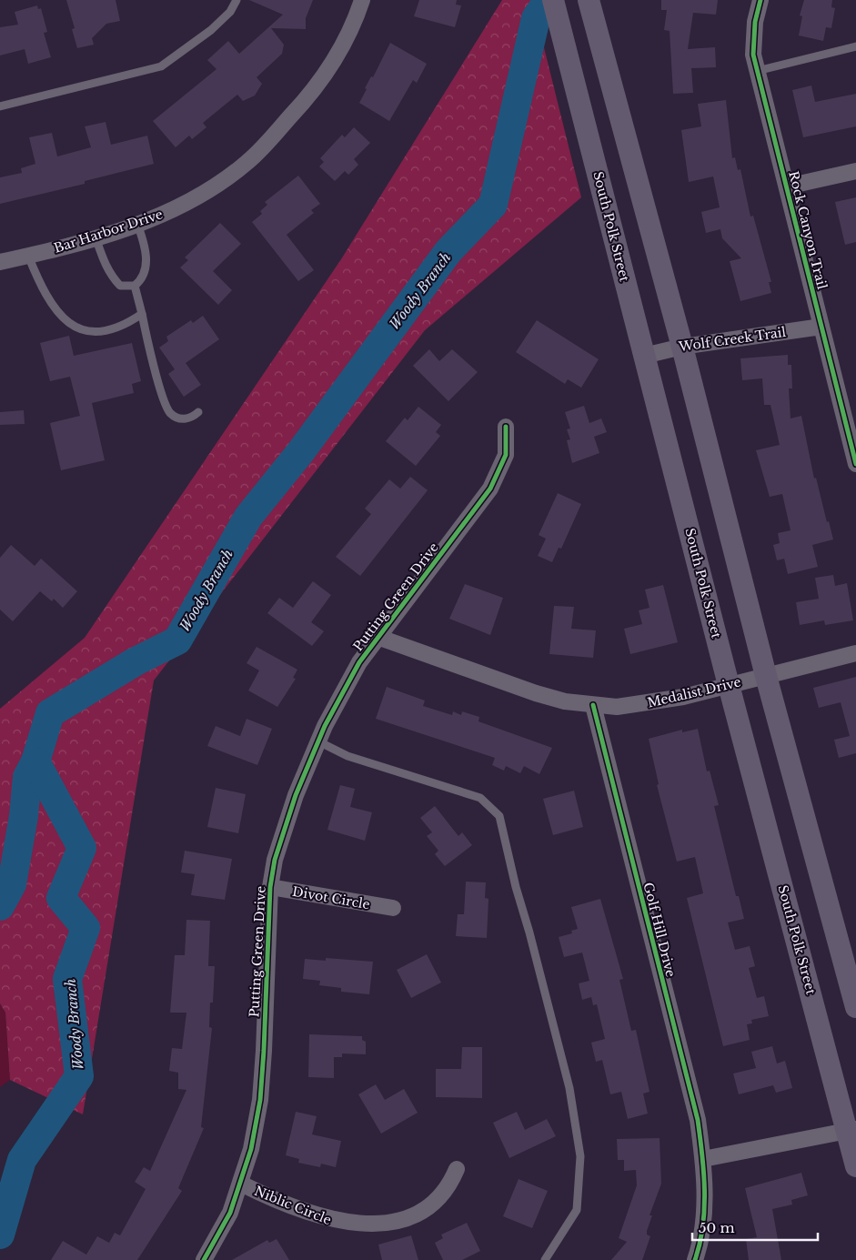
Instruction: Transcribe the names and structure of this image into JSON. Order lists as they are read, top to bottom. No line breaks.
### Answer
{"streets":{"main road":["South Polk Street"],"street":["Rock Canyon Trail","Bar Harbor Drive","Wolf Creek Trail","Putting Green Drive","Medalist Drive","Divot Circle","Golf Hill Drive","Niblic Circle"]},"crossings":[["South Polk Street","Wolf Creek Trail"],["South Polk Street","Medalist Drive"],["Rock Canyon Trail","Wolf Creek Trail"],["Putting Green Drive","Medalist Drive"],["Putting Green Drive","Divot Circle"],["Putting Green Drive","Niblic Circle"],["Medalist Drive","Golf Hill Drive"]],"water":["Woody Branch"],"scale_bar":"50 m"}
